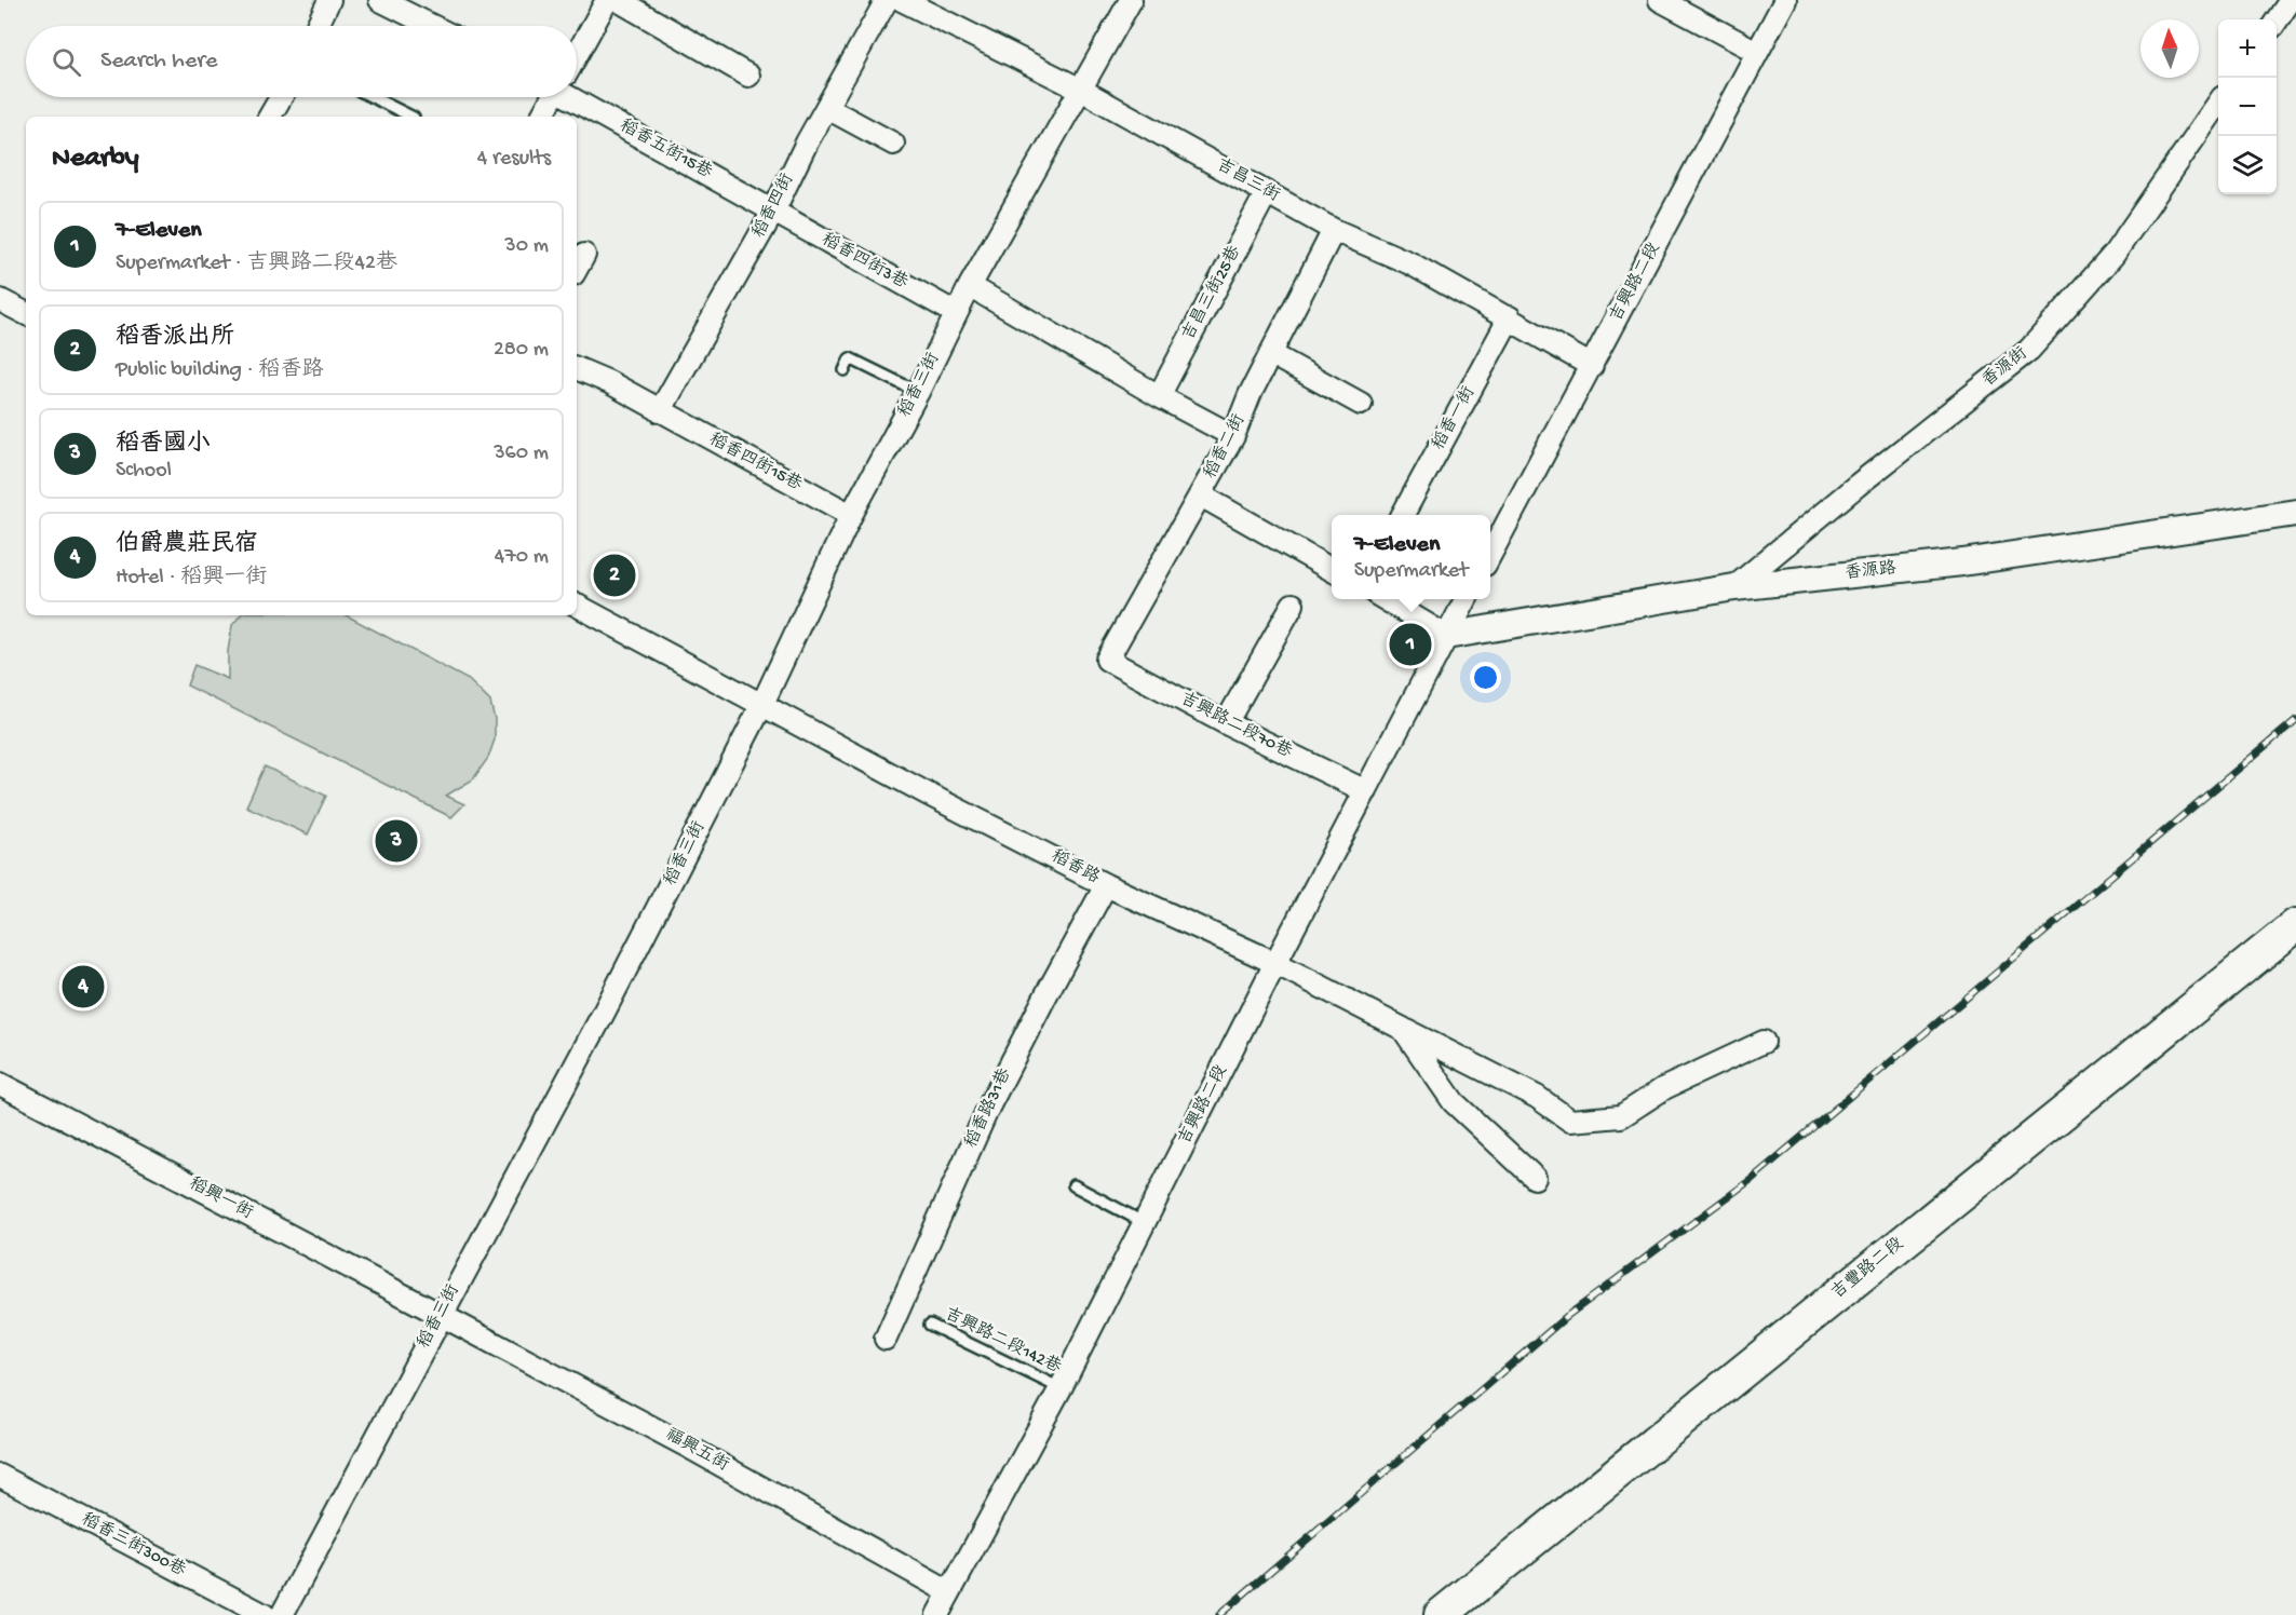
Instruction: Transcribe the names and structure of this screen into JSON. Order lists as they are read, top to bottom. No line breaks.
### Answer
{"streets":{"main road":["吉豐路二段"],"street":["稻香五街15巷","吉昌三街","稻香四街","稻香四街3巷","吉興路二段","吉昌三街25巷","香源街","稻香三街","稻香一街","稻香二街","稻香四街15巷","香源路","吉興路二段70巷","稻香路","稻香路31巷","稻興一街","福興五街","稻香三街300巷"],"lane":["吉興路二段142巷"]},"crossings":[["稻香五街15巷","稻香四街"],["稻香五街15巷","稻香四街3巷"],["吉昌三街","吉興路二段"],["吉昌三街","吉昌三街25巷"],["吉昌三街","稻香三街"],["吉昌三街","稻香一街"],["吉昌三街","稻香二街"],["稻香四街","稻香四街3巷"],["稻香四街","稻香四街15巷"],["稻香四街3巷","稻香三街"],["吉興路二段","香源路"],["吉興路二段","吉興路二段70巷"],["吉興路二段","稻香路"],["吉興路二段","吉興路二段142巷"],["吉興路二段","福興五街"],["香源街","香源路"],["稻香三街","稻香四街15巷"],["稻香三街","稻香路"],["稻香三街","稻興一街"],["稻香三街","福興五街"],["稻香二街","吉興路二段70巷"],["稻香路","稻香路31巷"],["稻興一街","福興五街"]],"north":"top","page":{"map_buttons":["+","−"],"search":"Search here","heading":["Nearby","4 results"],"list":[{"mark":"1","name":"7-Eleven","note":"Supermarket · 吉興路二段42巷","value":"30 m"},{"mark":"2","name":"稻香派出所","note":"Public building · 稻香路","value":"280 m"},{"mark":"3","name":"稻香國小","note":"School","value":"360 m"},{"mark":"4","name":"伯爵農莊民宿","note":"Hotel · 稻興一街","value":"470 m"}],"popup":["7-Eleven","Supermarket"],"pins":["2","1","3","4"]}}
